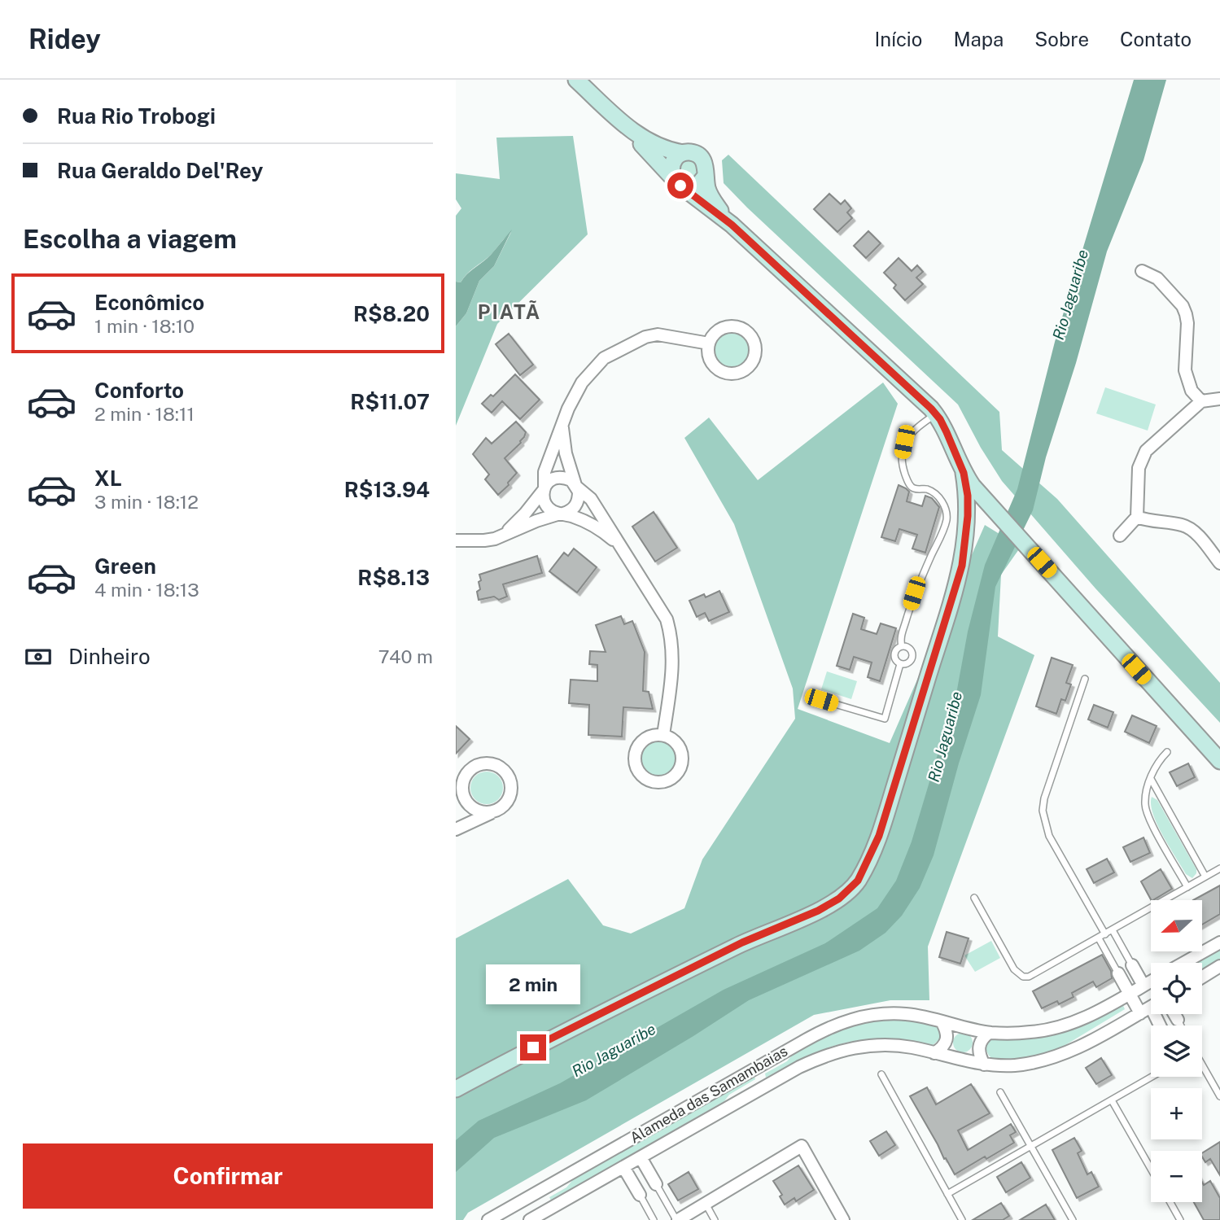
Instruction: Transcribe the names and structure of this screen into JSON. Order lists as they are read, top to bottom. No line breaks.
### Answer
{"streets":{"street":["Alameda das Samambaias"]},"districts":["PIATÃ"],"water":["Rio Jaguaribe"],"north":"left","page":{"header":"Ridey","nav":["Início","Mapa","Sobre","Contato"],"banner":["Rua Rio Trobogi","Rua Geraldo Del'Rey"],"heading":"Escolha a viagem","list":[{"name":"Econômico","note":"1 min · 18:10","value":"R$8.20"},{"name":"Conforto","note":"2 min · 18:11","value":"R$11.07"},{"name":"XL","note":"3 min · 18:12","value":"R$13.94"},{"name":"Green","note":"4 min · 18:13","value":"R$8.13"}],"pay":["Dinheiro","740 m"],"map_buttons":["+","−"],"bubble":"2 min","buttons":"Confirmar"}}
